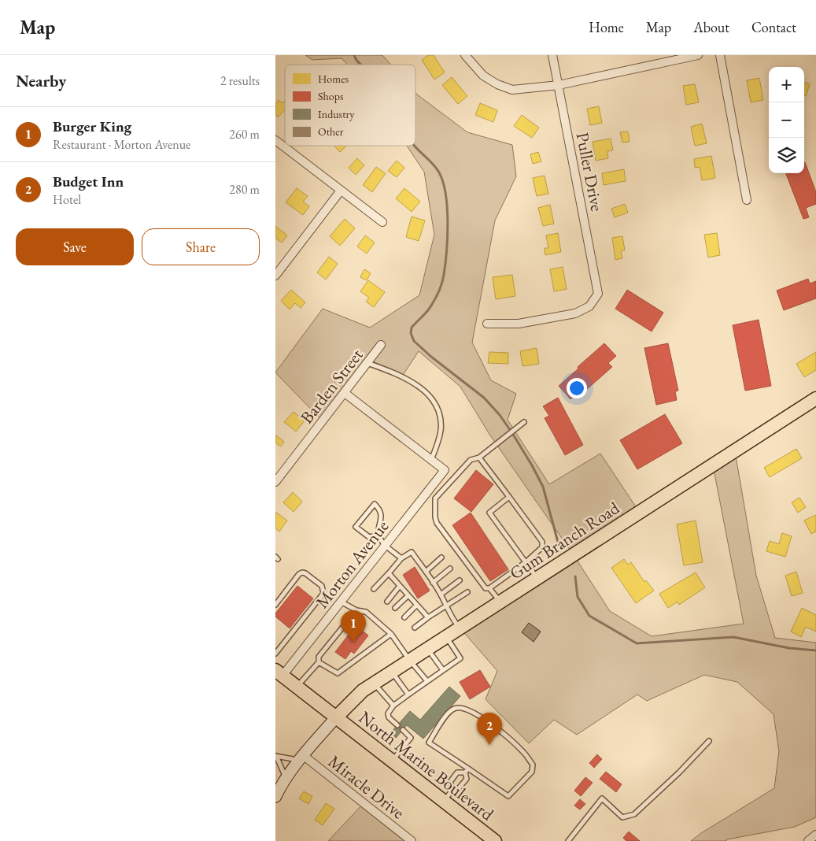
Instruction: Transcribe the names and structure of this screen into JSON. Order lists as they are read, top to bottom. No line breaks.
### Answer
{"streets":{"main road":["Gum Branch Road","North Marine Boulevard"],"street":["Puller Drive","Barden Street","Morton Avenue","Miracle Drive"]},"crossings":[["Gum Branch Road","North Marine Boulevard"],["Morton Avenue","North Marine Boulevard"]],"legend":["Homes","Shops","Industry","Other"],"page":{"header":"Map","nav":["Home","Map","About","Contact"],"heading":["Nearby","2 results"],"map_buttons":["+","−"],"list":[{"mark":"1","name":"Burger King","note":"Restaurant · Morton Avenue","value":"260 m"},{"mark":"2","name":"Budget Inn","note":"Hotel","value":"280 m"}],"buttons":["Save","Share"],"pins":["1","2"]}}
